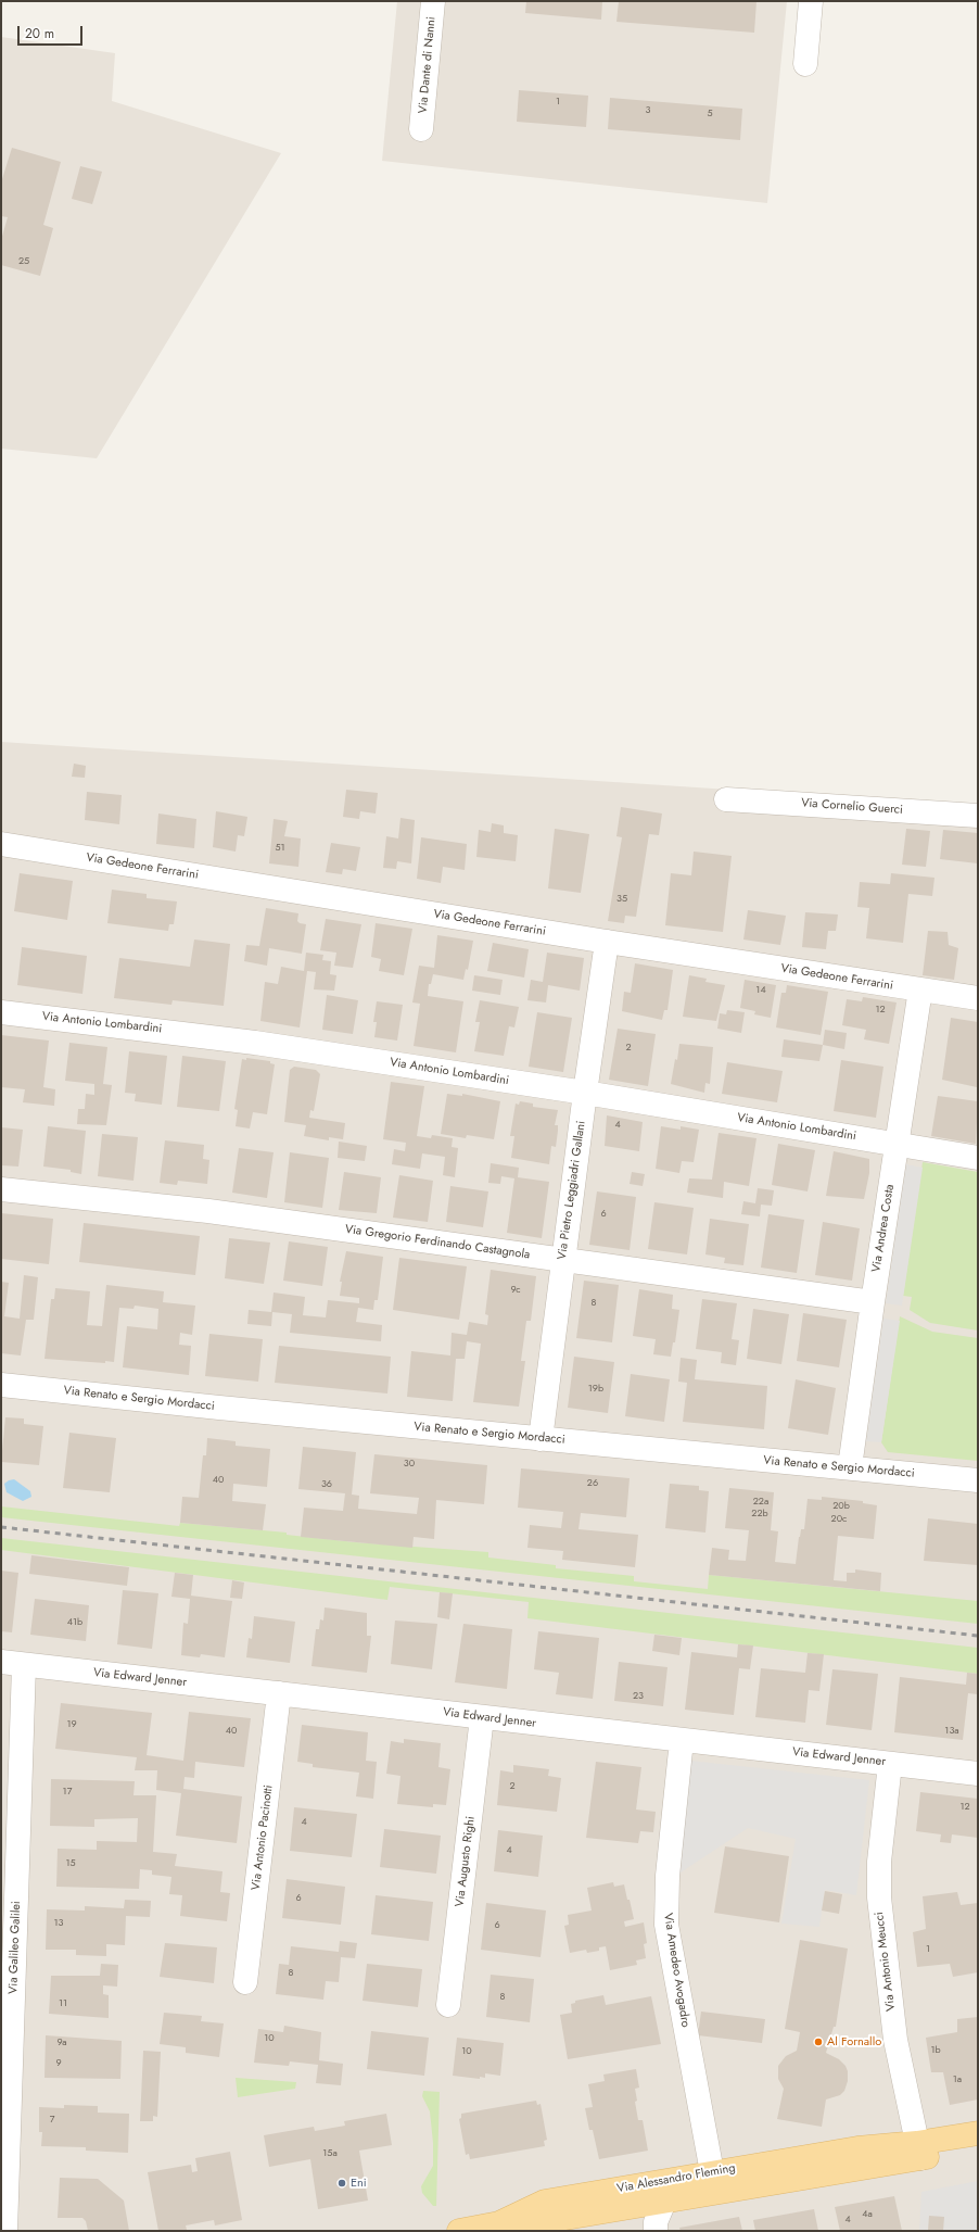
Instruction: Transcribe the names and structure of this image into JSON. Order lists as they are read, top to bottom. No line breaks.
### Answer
{"streets":{"main road":["Via Alessandro Fleming"],"street":["Via Dante di Nanni","Via Cornelio Guerci","Via Gedeone Ferrarini","Via Antonio Lombardini","Via Pietro Leggiadri Gallani","Via Andrea Costa","Via Gregorio Ferdinando Castagnola","Via Renato e Sergio Mordacci","Via Edward Jenner","Via Antonio Pacinotti","Via Augusto Righi","Via Galileo Galilei","Via Antonio Meucci","Via Amedeo Avogadro"]},"crossings":[["Via Gedeone Ferrarini","Via Pietro Leggiadri Gallani"],["Via Gedeone Ferrarini","Via Andrea Costa"],["Via Antonio Lombardini","Via Pietro Leggiadri Gallani"],["Via Antonio Lombardini","Via Andrea Costa"],["Via Pietro Leggiadri Gallani","Via Gregorio Ferdinando Castagnola"],["Via Pietro Leggiadri Gallani","Via Renato e Sergio Mordacci"],["Via Andrea Costa","Via Gregorio Ferdinando Castagnola"],["Via Andrea Costa","Via Renato e Sergio Mordacci"],["Via Edward Jenner","Via Antonio Pacinotti"],["Via Edward Jenner","Via Augusto Righi"],["Via Edward Jenner","Via Galileo Galilei"],["Via Edward Jenner","Via Antonio Meucci"],["Via Edward Jenner","Via Amedeo Avogadro"],["Via Antonio Meucci","Via Alessandro Fleming"],["Via Amedeo Avogadro","Via Alessandro Fleming"]],"places":["Al Fornallo","Eni"],"house_numbers":["1","3","5","25","51","35","14","12","2","4","6","9c","8","19b","30","40","26","36","22a","20b","22b","20c","41b","23","19","40","13a","2","17","12","4","4","15","6","13","6","1","8","8","11","10","9a","1b","10","9","1a","7","15a","4a","4"],"scale_bar":"20 m"}
